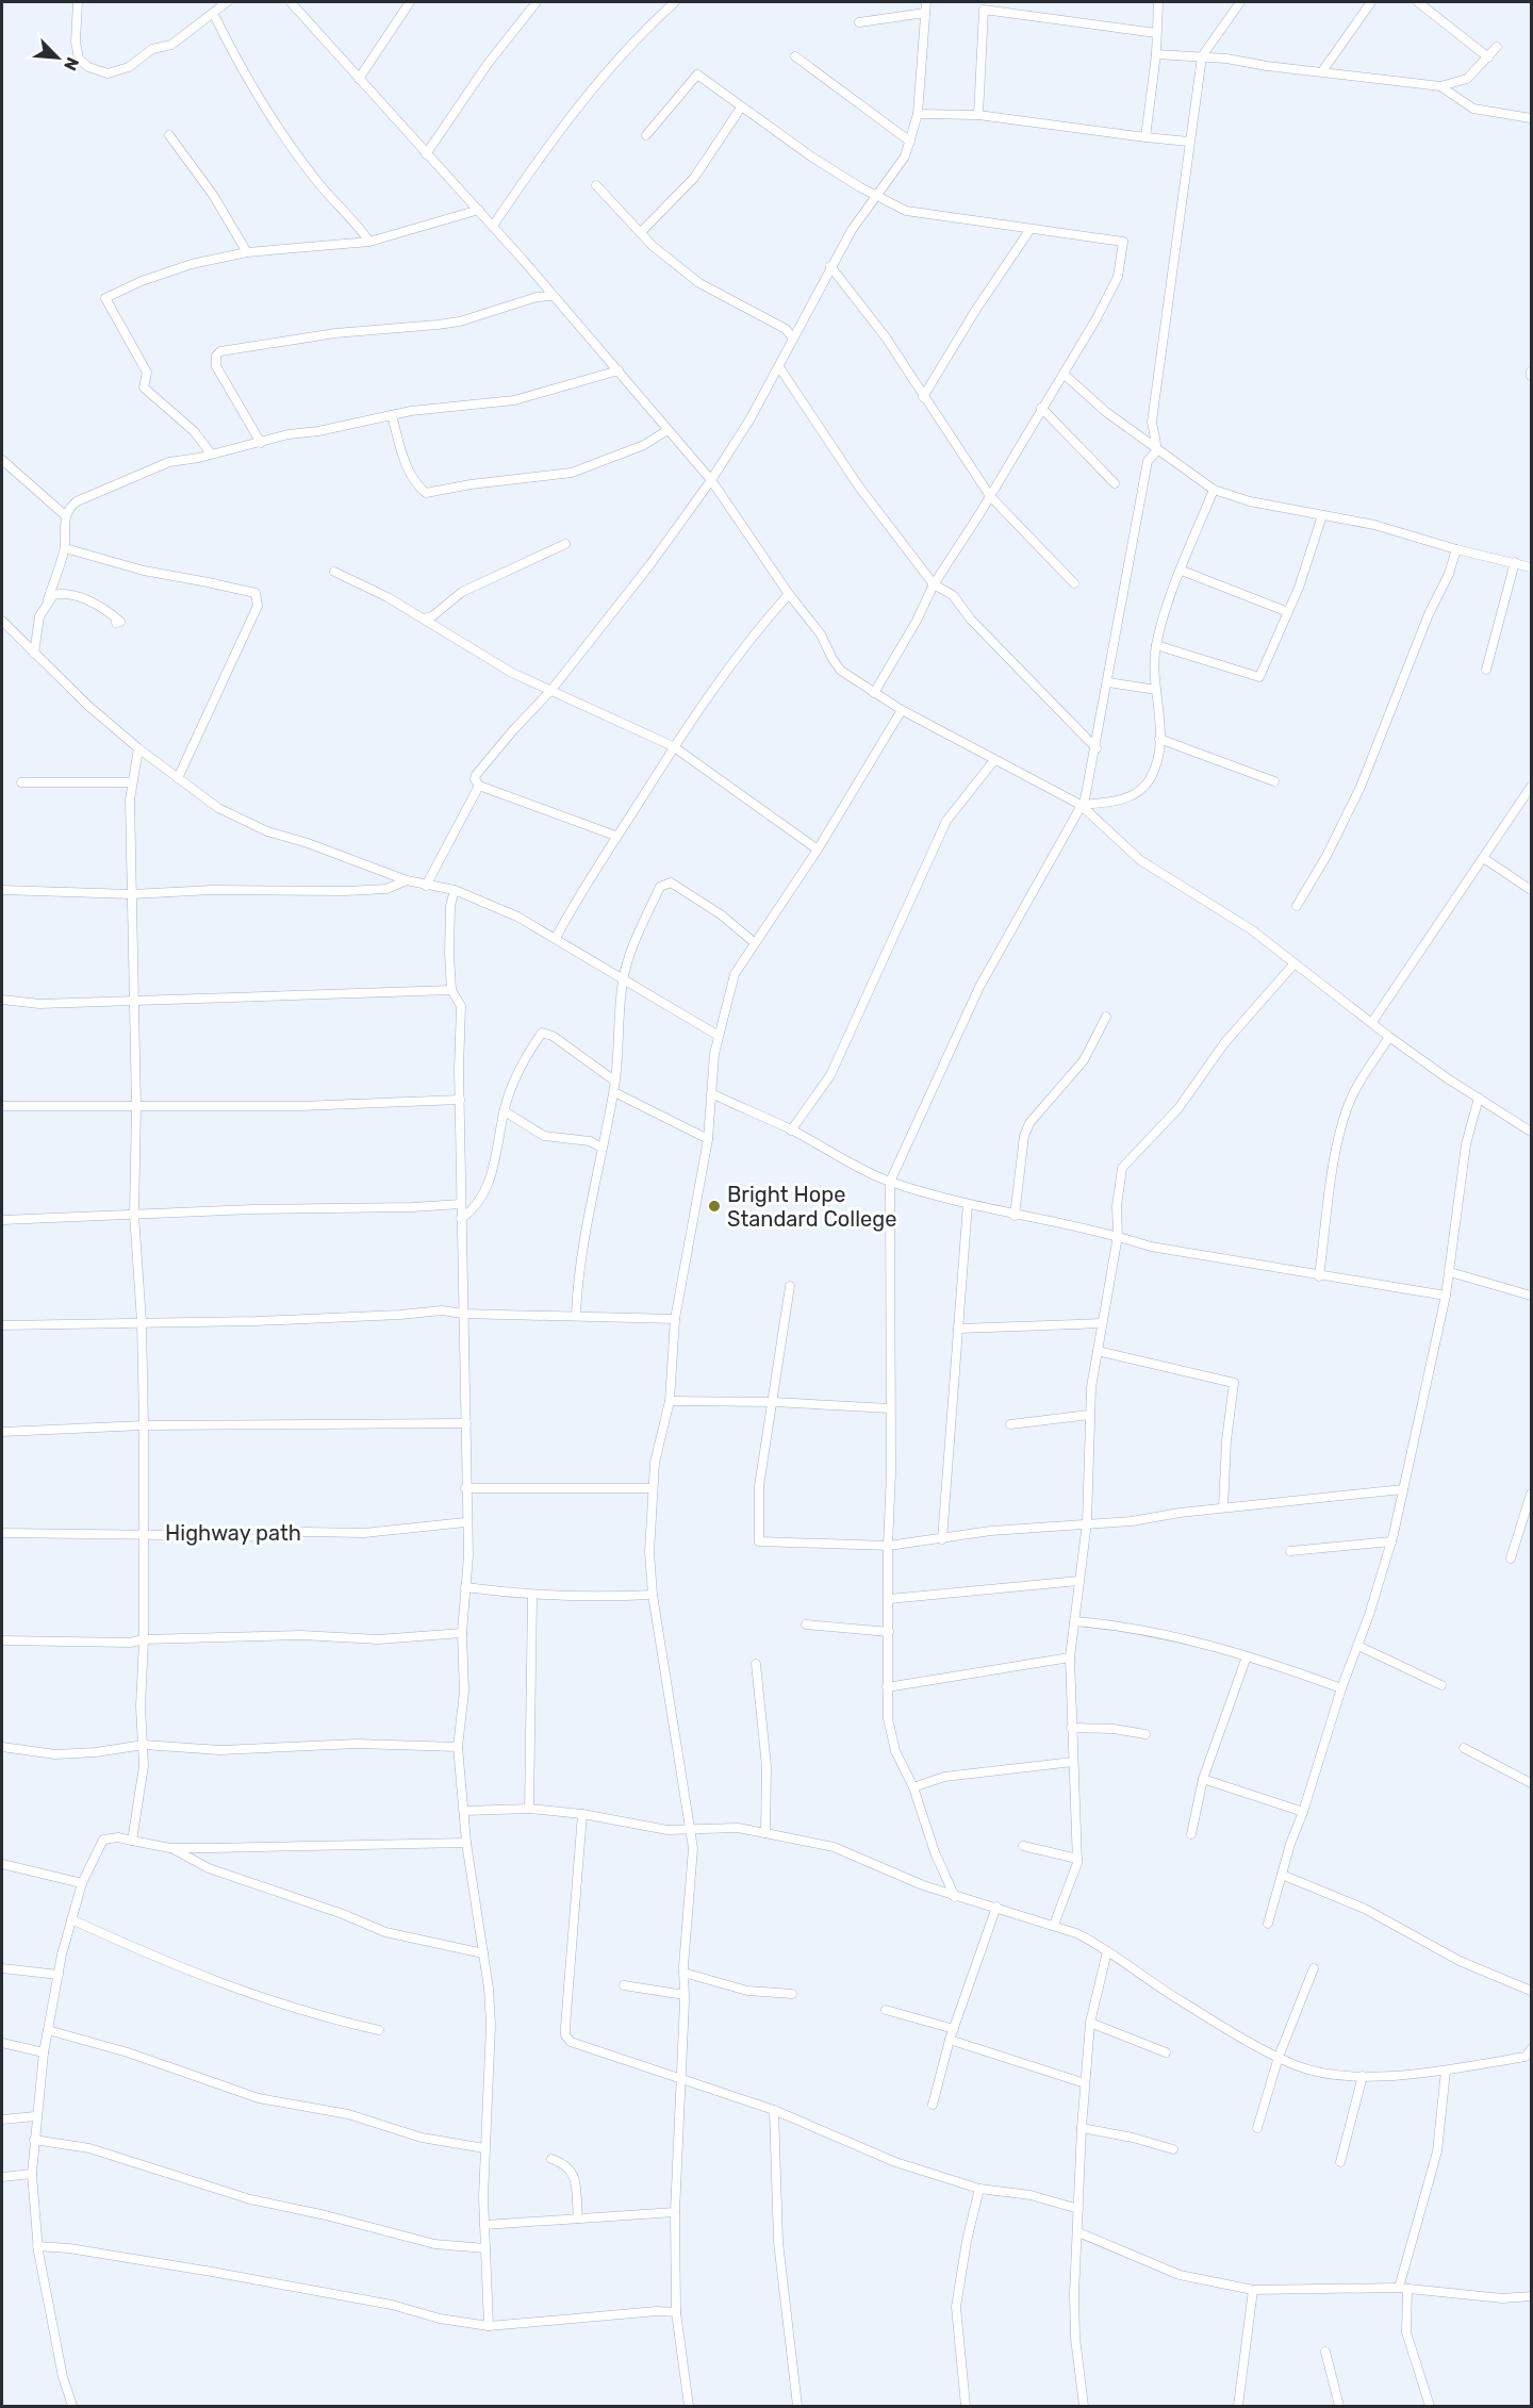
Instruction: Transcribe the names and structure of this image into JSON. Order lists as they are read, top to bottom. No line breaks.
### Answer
{"streets":{"street":["Highway path"]},"places":["Bright Hope Standard College"],"north":"bottom right"}
